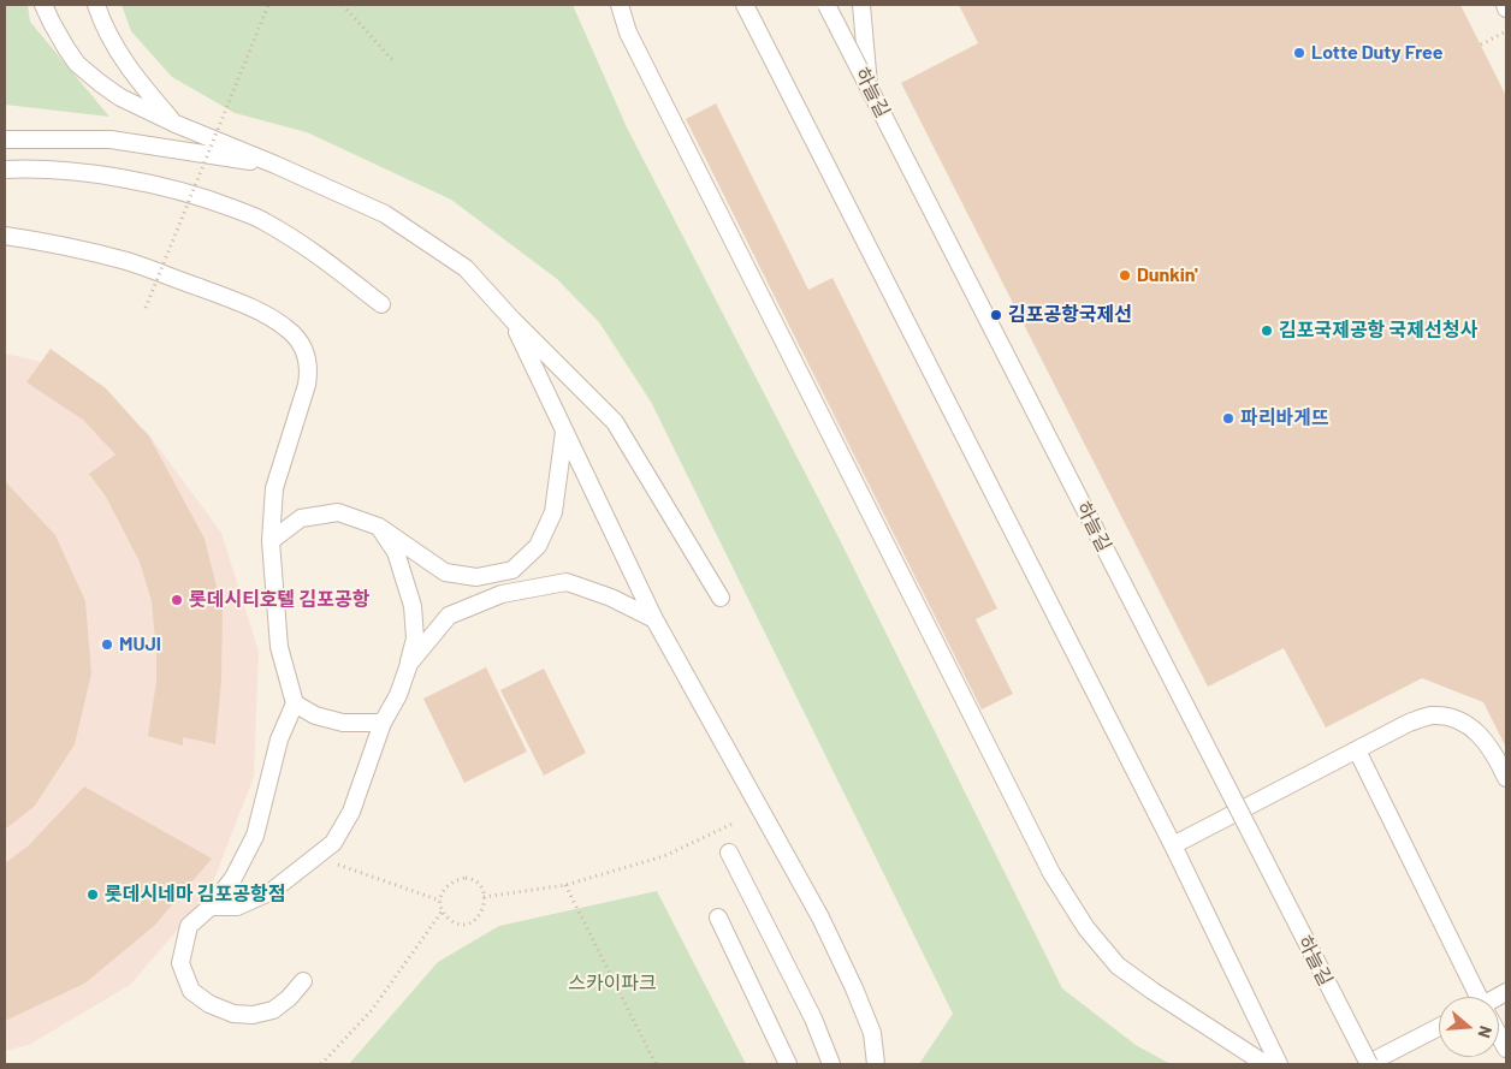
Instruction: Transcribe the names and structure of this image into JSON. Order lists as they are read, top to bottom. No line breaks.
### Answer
{"streets":{"lane":["하늘길"]},"parks":["스카이파크"],"places":["Lotte Duty Free","Dunkin'","김포공항국제선","김포국제공항 국제선청사","파리바게뜨","롯데시티호텔 김포공항","MUJI","롯데시네마 김포공항점"],"north":"right"}
